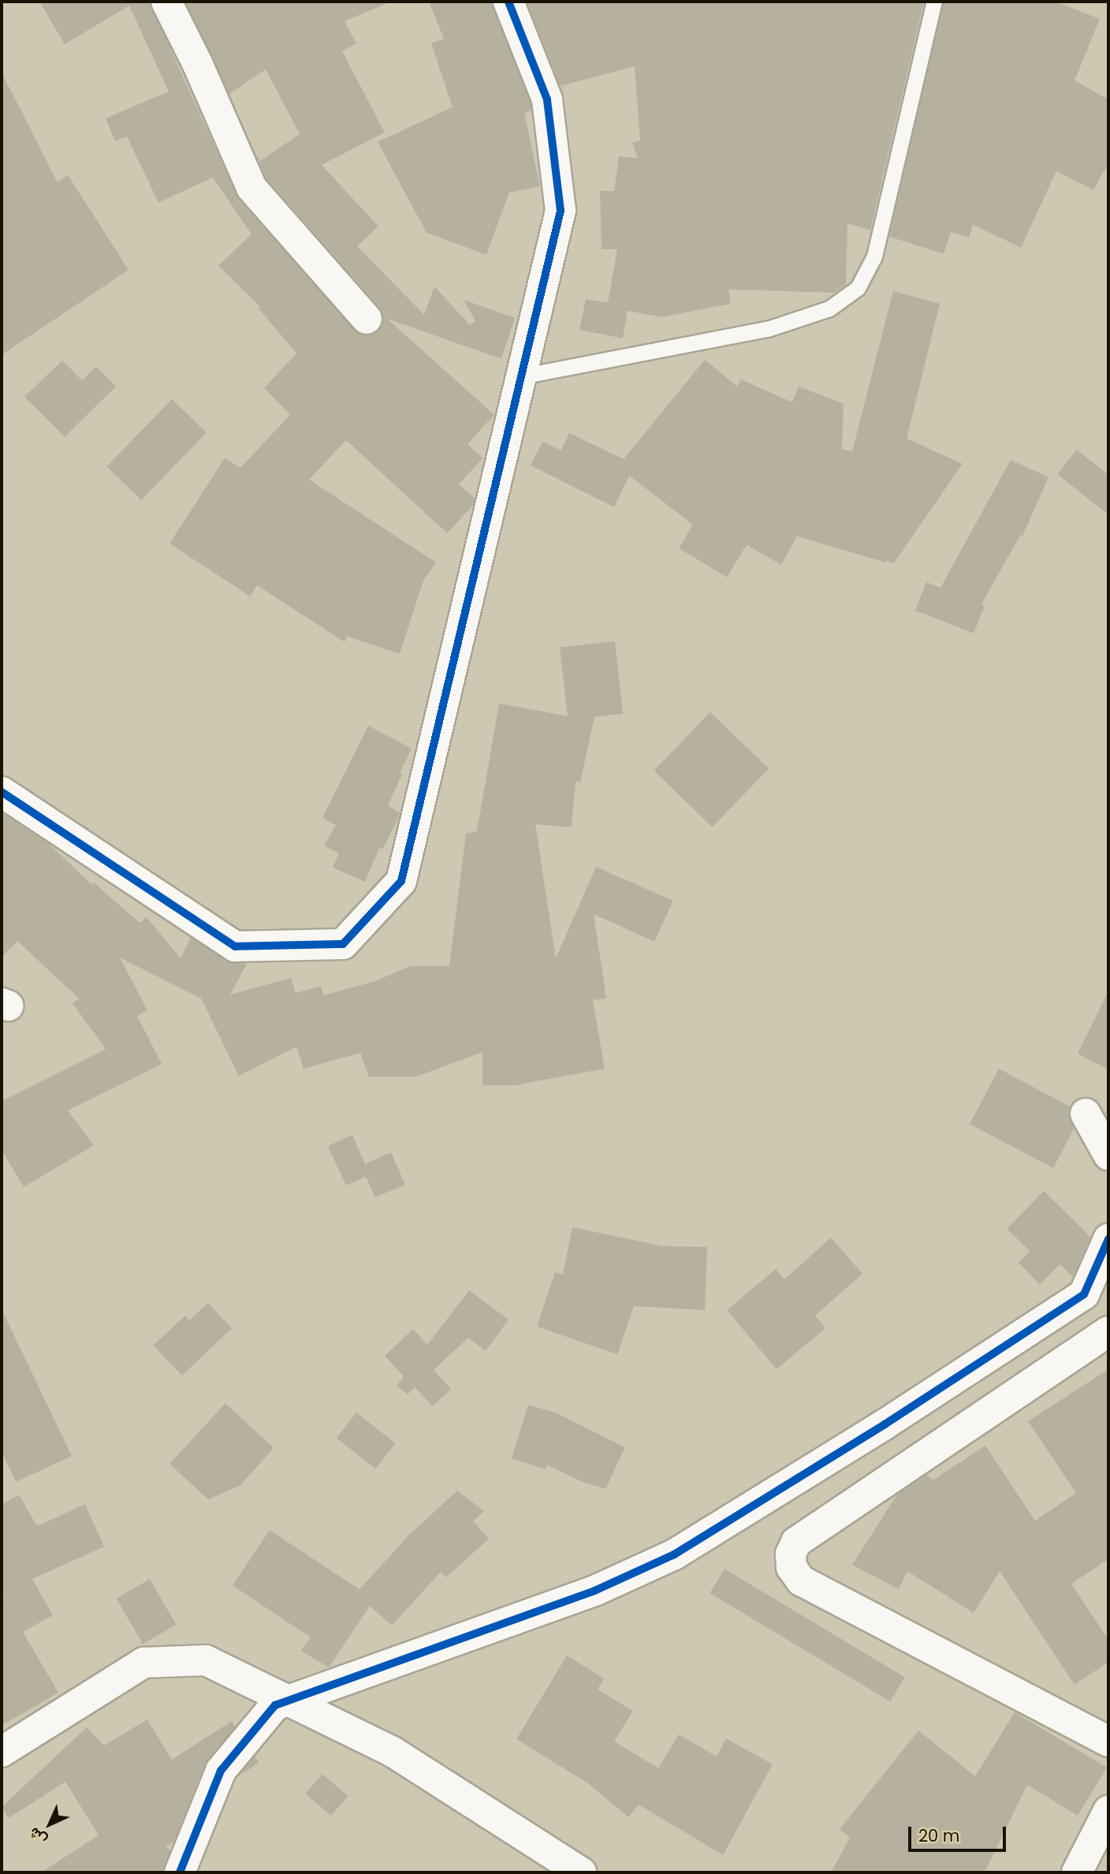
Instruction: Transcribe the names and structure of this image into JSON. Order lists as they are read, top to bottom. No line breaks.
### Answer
{"scale_bar":"20 m","north":"bottom left"}
